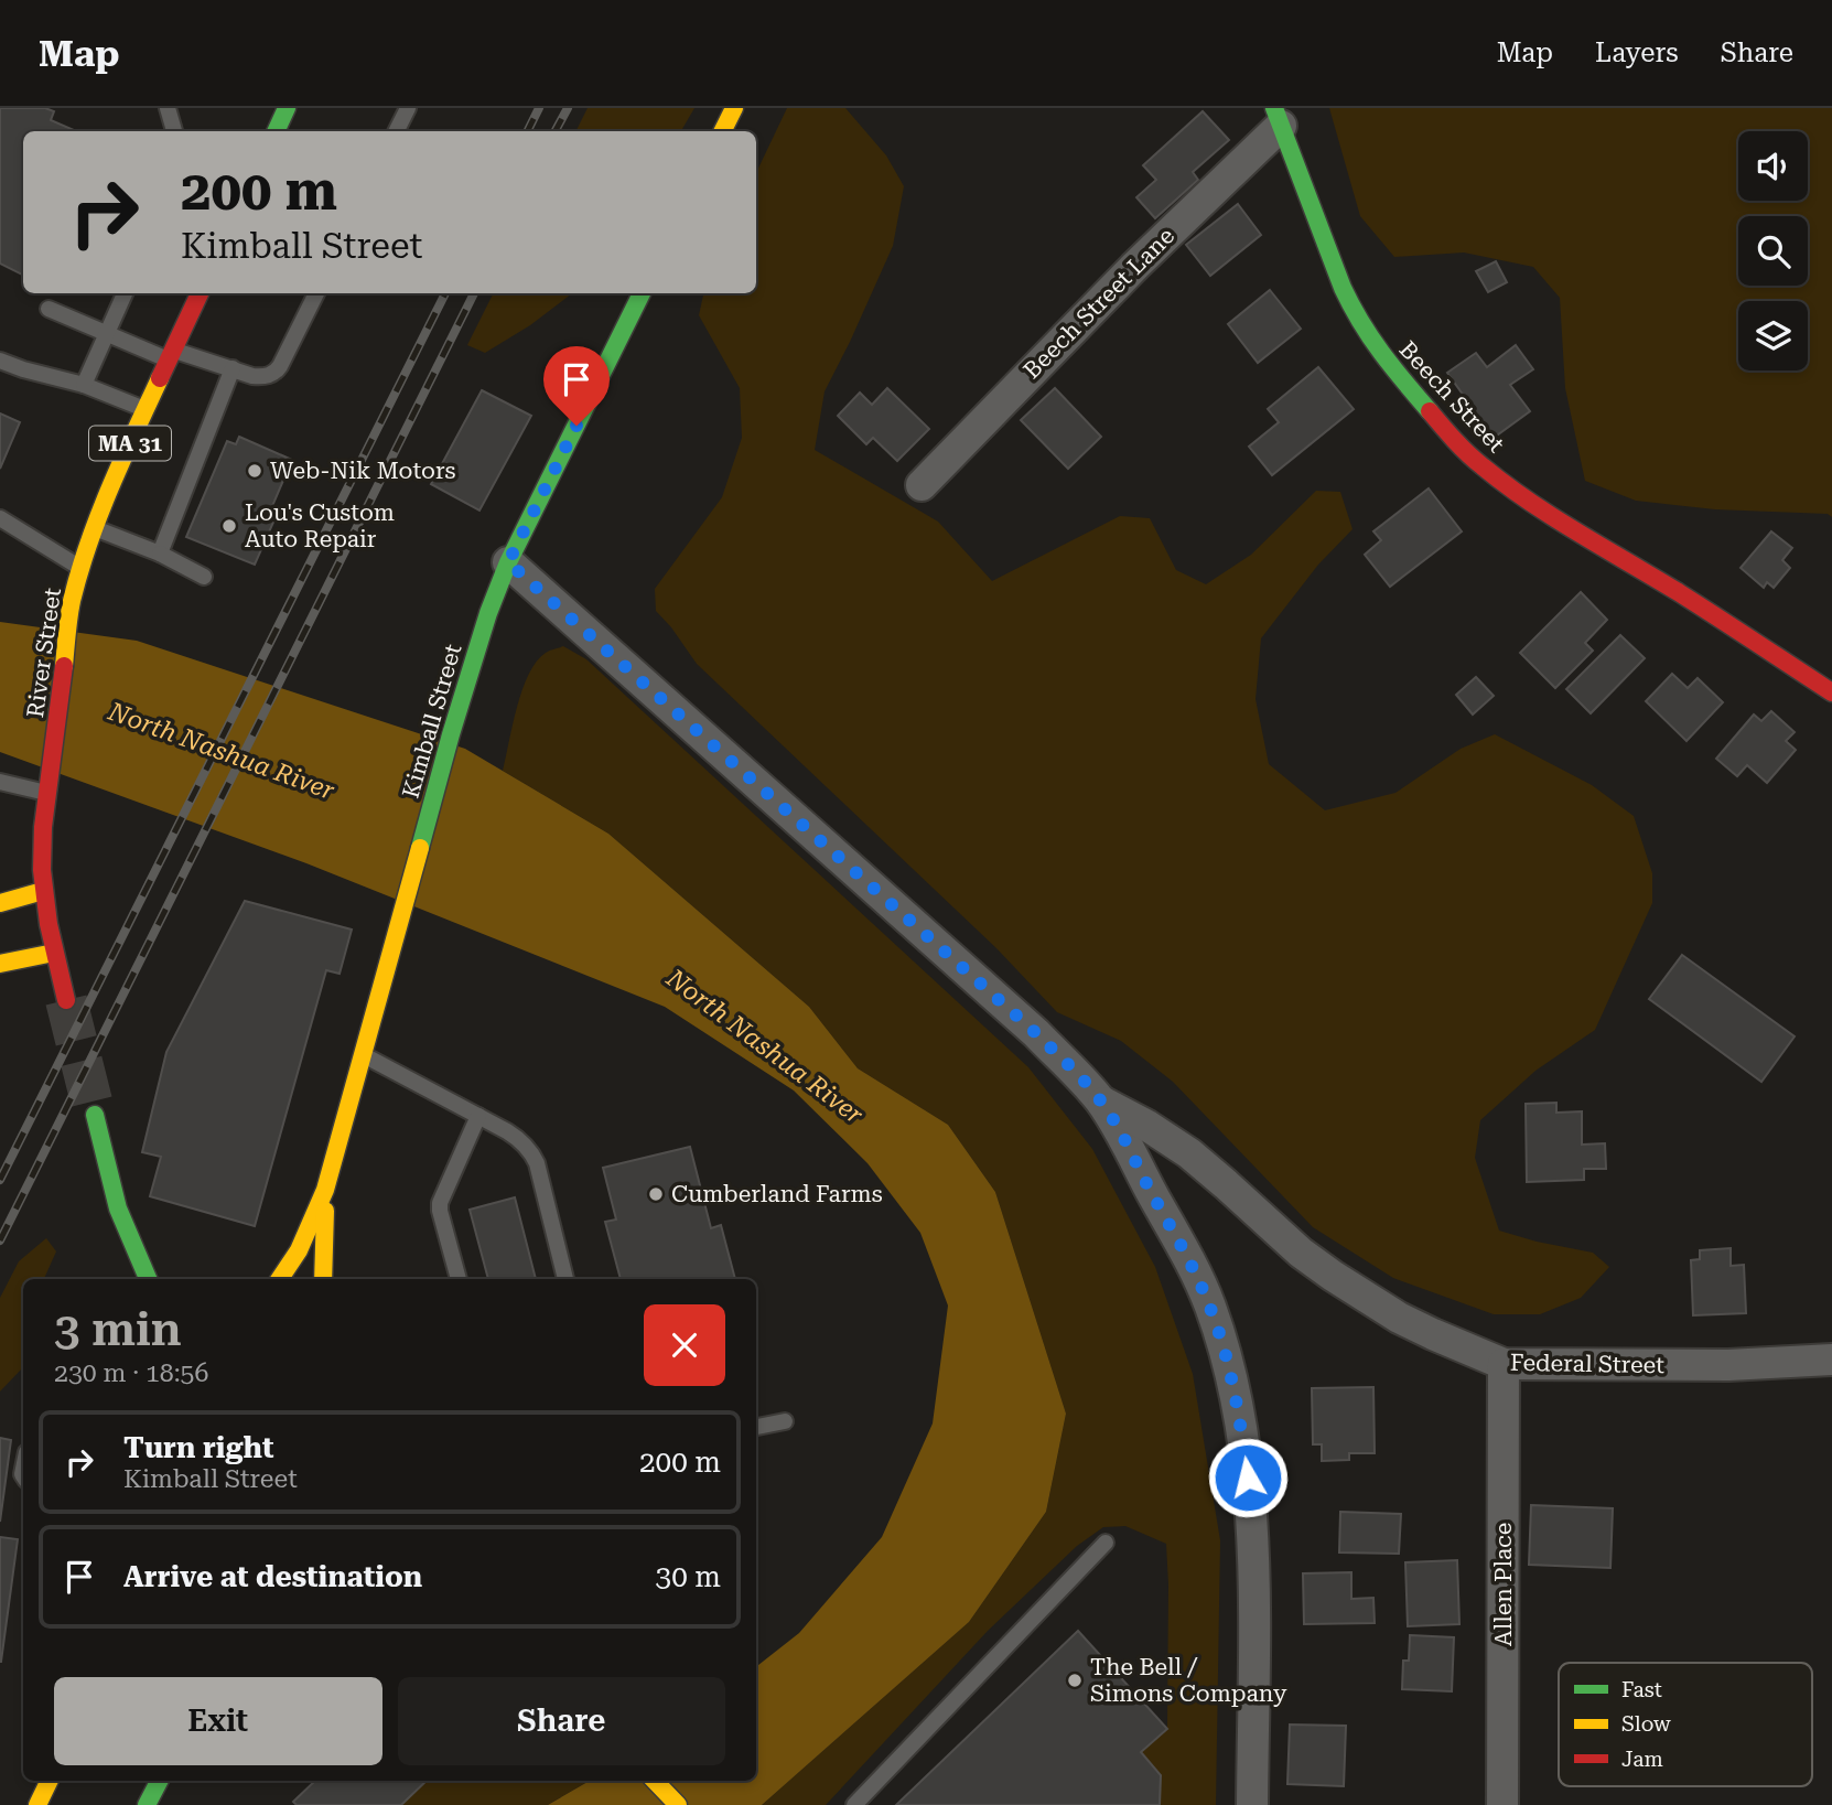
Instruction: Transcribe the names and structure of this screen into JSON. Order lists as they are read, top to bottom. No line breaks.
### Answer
{"streets":{"main road":["Beech Street","MA 31","River Street","Kimball Street"],"street":["Beech Street Lane","Federal Street","Allen Place"]},"crossings":[["Beech Street Lane","Beech Street"],["Federal Street","Allen Place"]],"water":["North Nashua River"],"places":["Web-Nik Motors","Lou's Custom Auto Repair","Cumberland Farms","The Bell / Simons Company"],"legend":["Fast","Slow","Jam"],"page":{"header":"Map","nav":["Map","Layers","Share"],"turn":["200 m","Kimball Street"],"heading":["3 min","230 m · 18:56"],"list":[{"name":"Turn right","note":"Kimball Street","value":"200 m"},{"name":"Arrive at destination","value":"30 m"}],"buttons":["Exit","Share"]}}
